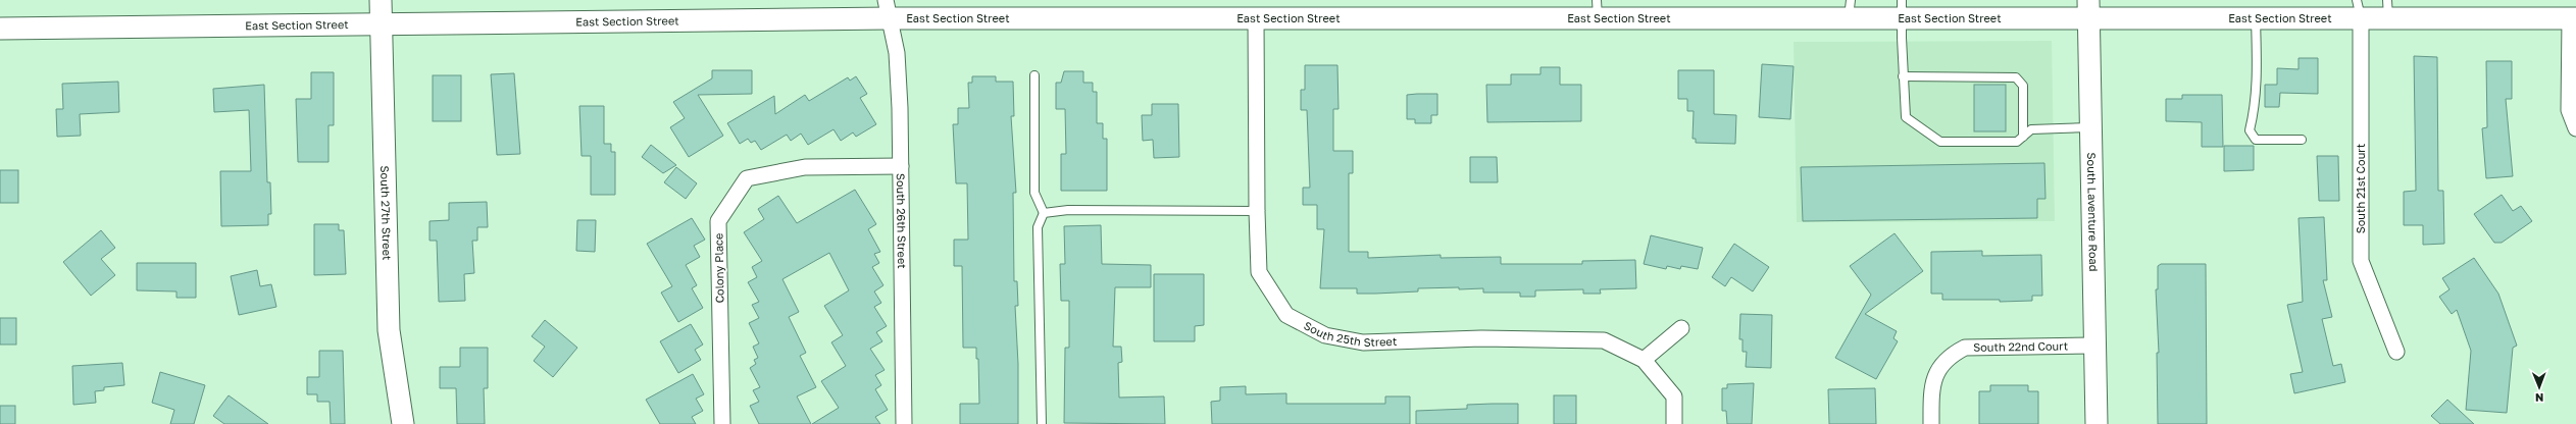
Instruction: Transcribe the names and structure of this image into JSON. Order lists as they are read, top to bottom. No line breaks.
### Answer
{"streets":{"street":["East Section Street","South 21st Court","South Laventure Road","South 27th Street","South 26th Street","Colony Place","South 25th Street","South 22nd Court"]},"crossings":[["East Section Street","South 21st Court"],["East Section Street","South Laventure Road"],["East Section Street","South 27th Street"],["East Section Street","South 26th Street"],["East Section Street","South 25th Street"],["South Laventure Road","South 22nd Court"],["South 26th Street","Colony Place"]],"north":"bottom"}
